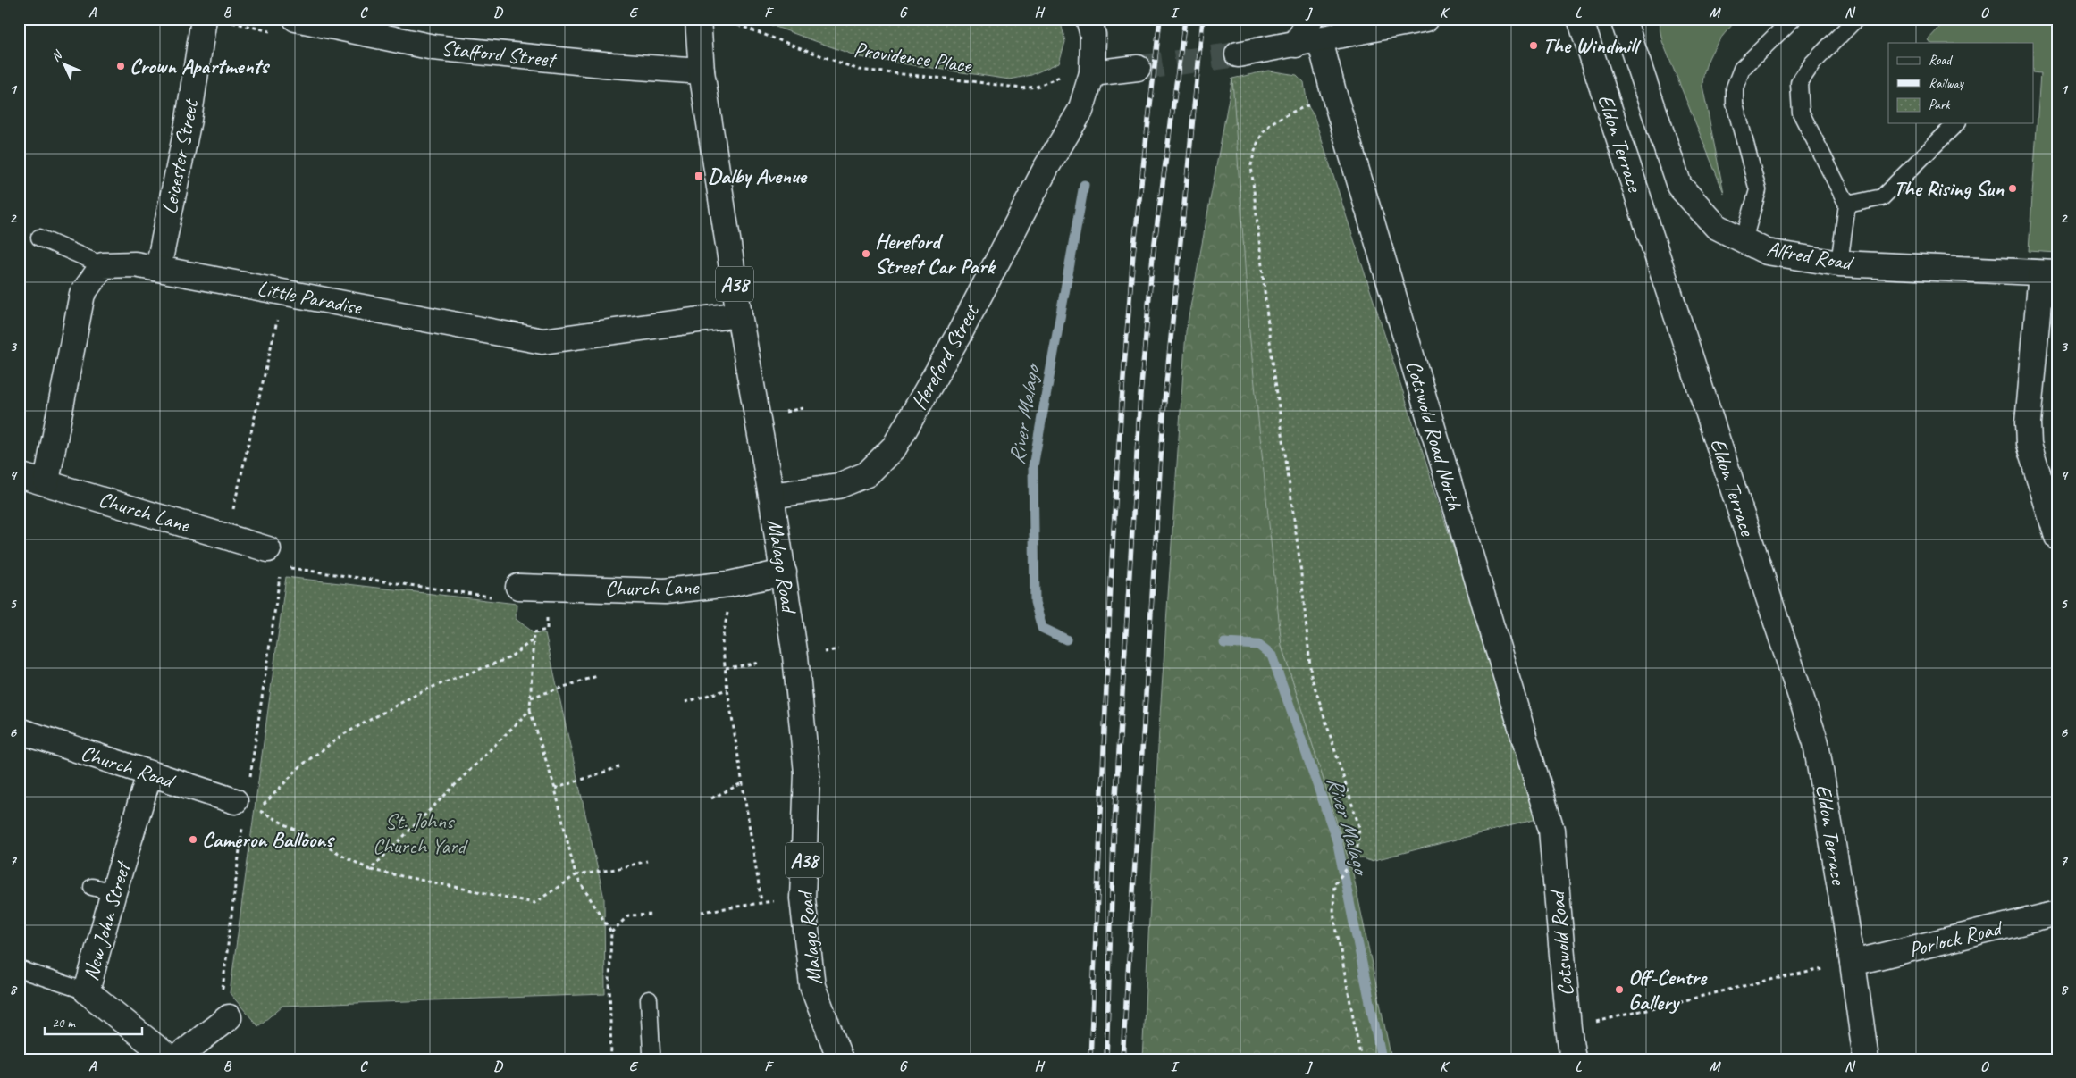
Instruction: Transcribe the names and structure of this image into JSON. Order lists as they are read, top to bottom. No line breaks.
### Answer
{"streets":{"main road":["Stafford Street","Eldon Terrace","Leicester Street","Alfred Road","A38","Little Paradise","Hereford Street","Cotswold Road North","Church Lane","Malago Road","Church Road","New John Street","Porlock Road","Cotswold Road"],"path":["Providence Place"]},"crossings":[["Stafford Street","A38"],["Stafford Street","Malago Road"],["Providence Place","Hereford Street"],["Eldon Terrace","Porlock Road"],["Leicester Street","Little Paradise"],["A38","Malago Road"],["Little Paradise","Malago Road"],["Hereford Street","Malago Road"],["Cotswold Road North","Cotswold Road"],["Church Lane","Malago Road"],["Church Road","New John Street"]],"water":["River Malago"],"parks":["St. Johns Church Yard"],"places":{"other":["The Windmill","Crown Apartments","The Rising Sun","Hereford Street Car Park","Cameron Balloons","Off-Centre Gallery"],"transit":["Dalby Avenue"]},"legend":["Road","Railway","Park"],"scale_bar":"20 m","north":"top left","grid":{"columns":["A","B","C","D","E","F","G","H","I","J","K","L","M","N","O"],"rows":["1","2","3","4","5","6","7","8"]}}
